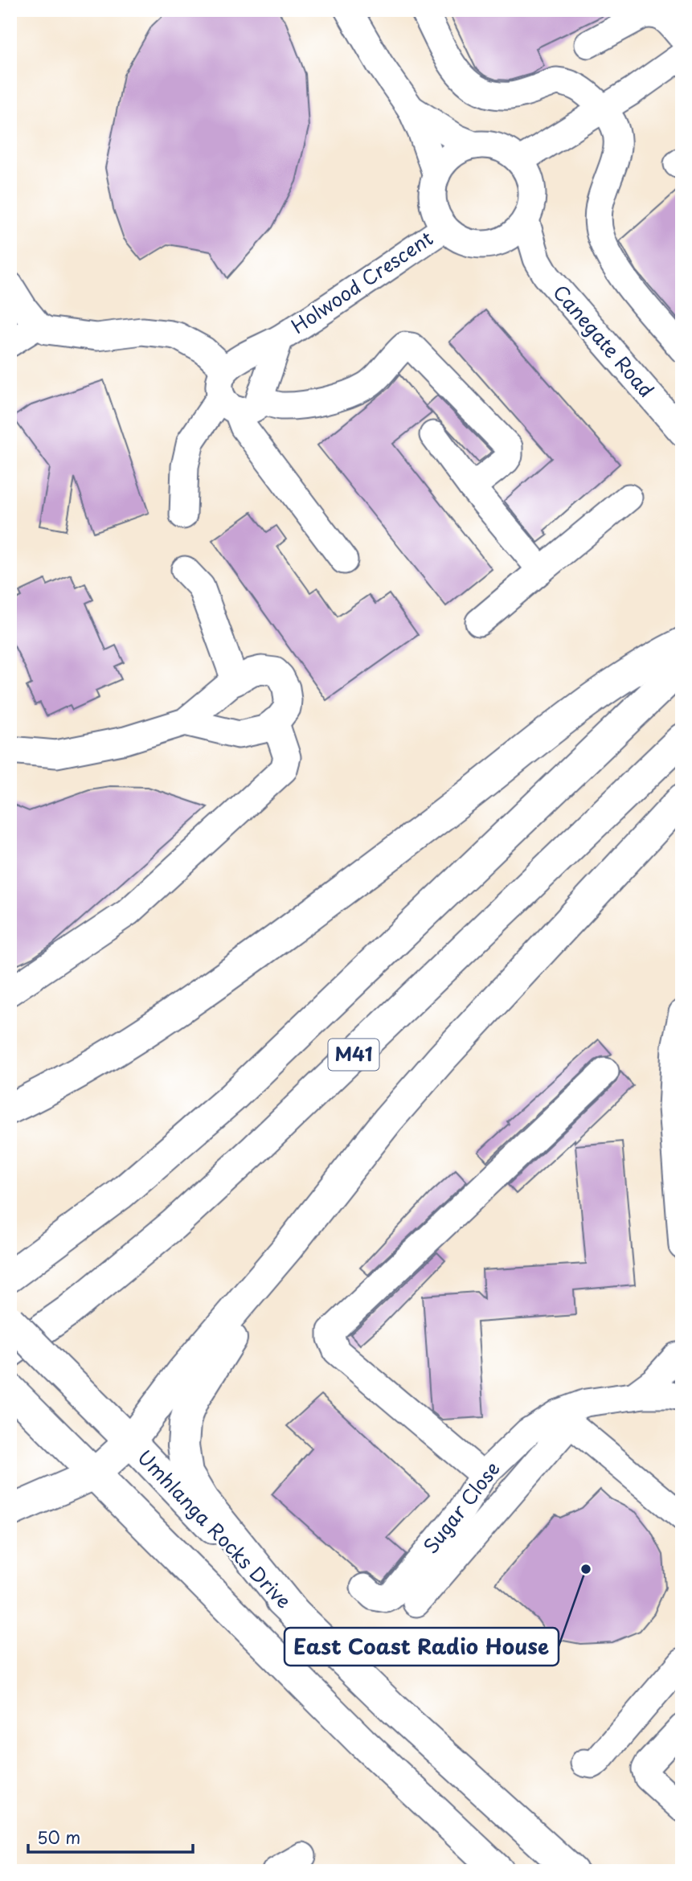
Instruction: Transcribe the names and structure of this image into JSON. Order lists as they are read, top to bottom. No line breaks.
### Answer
{"streets":{"main road":["M41","Umhlanga Rocks Drive"],"street":["Holwood Crescent","Canegate Road","Sugar Close"]},"crossings":[["Holwood Crescent","Canegate Road"]],"places":["East Coast Radio House"],"scale_bar":"50 m"}
